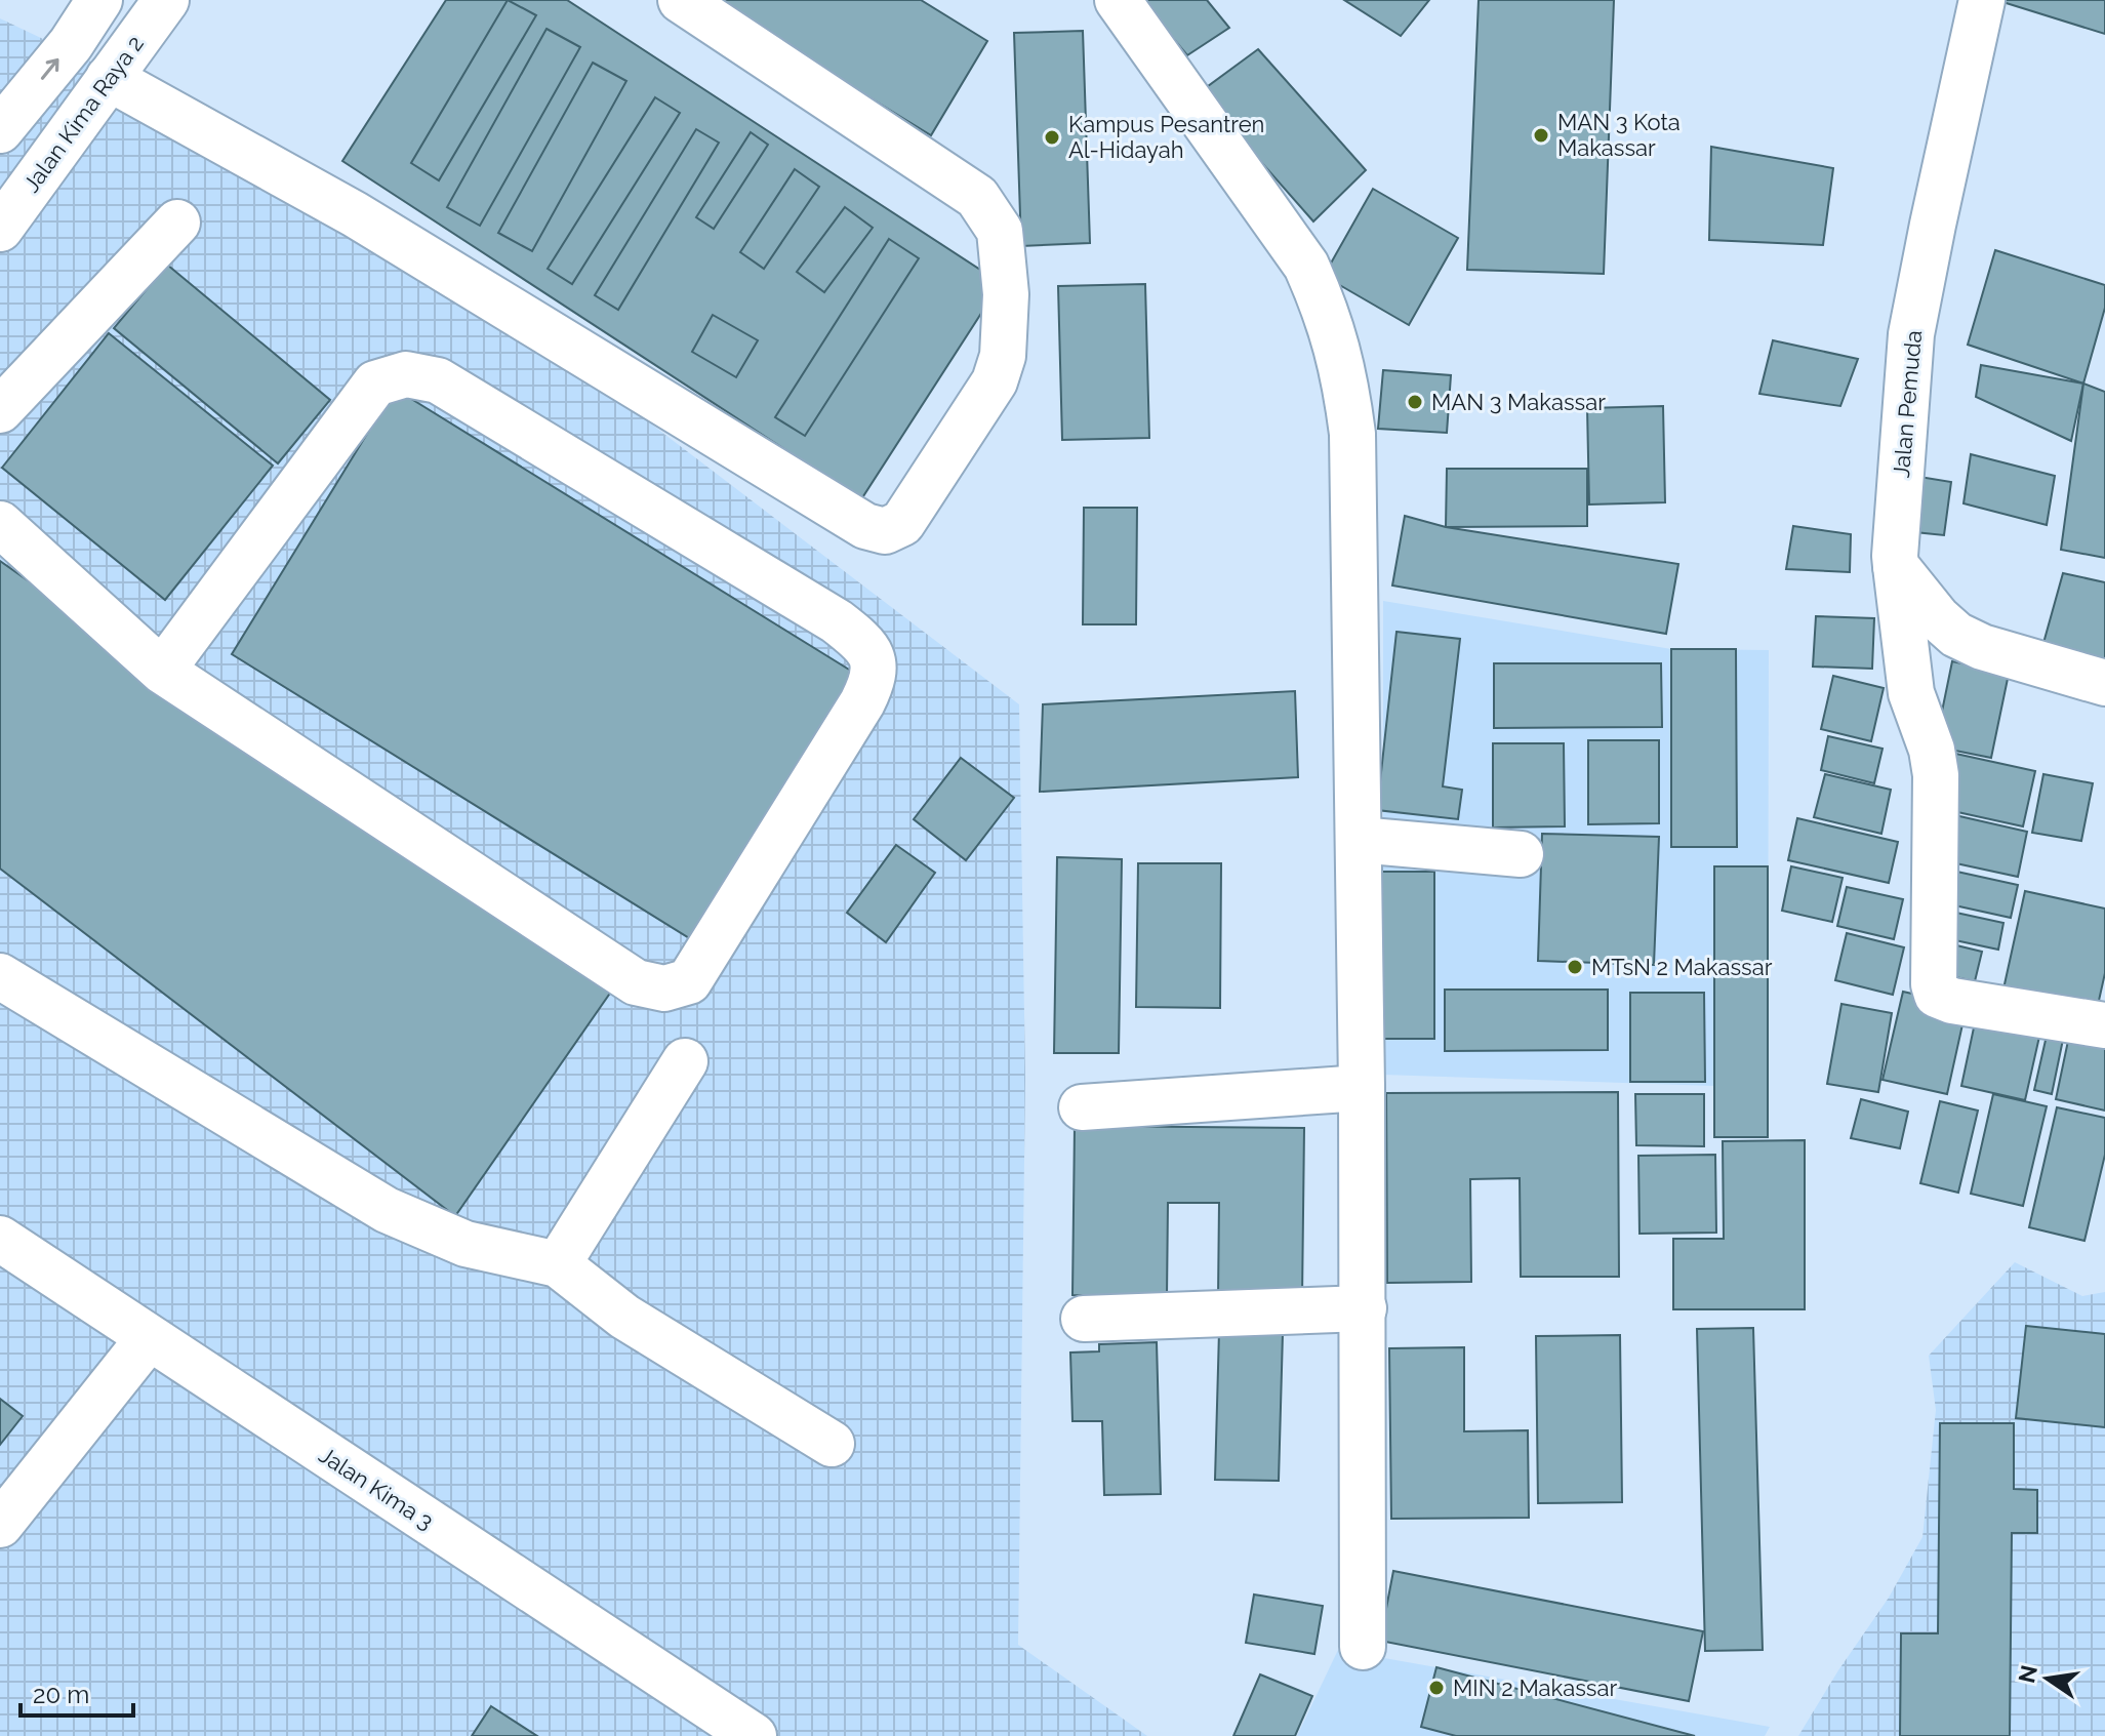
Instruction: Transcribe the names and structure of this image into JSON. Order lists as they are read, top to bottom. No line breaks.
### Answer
{"streets":{"street":["Jalan Kima Raya 2","Jalan Pemuda","Jalan Kima 3"]},"places":["MAN 3 Kota Makassar","Kampus Pesantren Al-Hidayah","MAN 3 Makassar","MTsN 2 Makassar","MIN 2 Makassar"],"scale_bar":"20 m","north":"left"}
